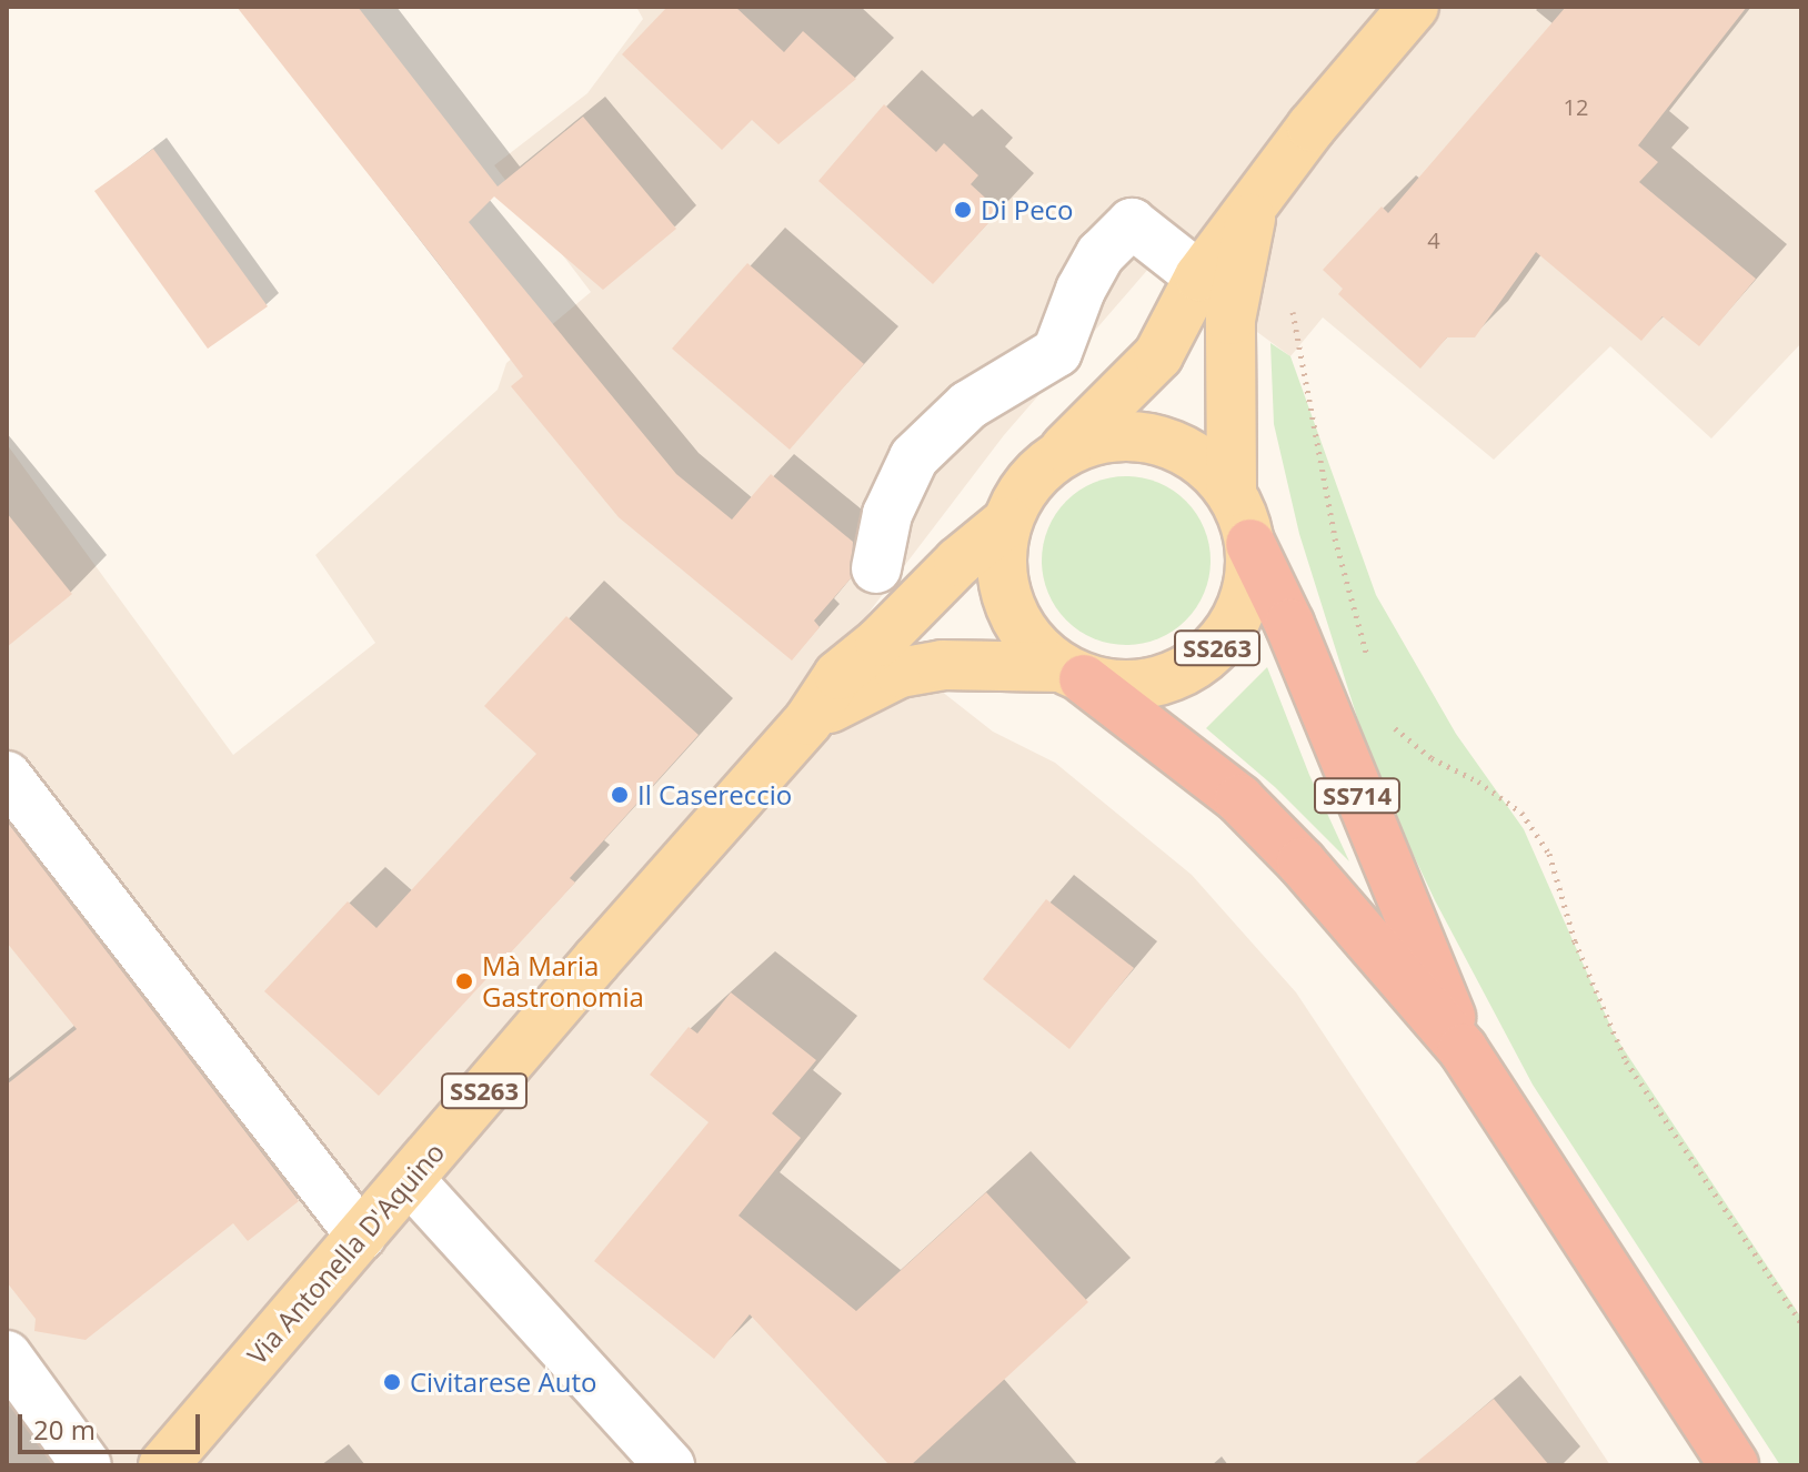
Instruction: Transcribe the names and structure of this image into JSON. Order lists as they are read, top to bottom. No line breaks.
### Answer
{"streets":{"highway":["SS714"],"main road":["SS263","Via Antonella D'Aquino"]},"crossings":[["SS263","SS714"],["SS263","Via Antonella D'Aquino"],["SS714","Via Antonella D'Aquino"]],"places":["Di Peco","Il Casereccio","Mà Maria Gastronomia","Civitarese Auto"],"house_numbers":["12","4"],"scale_bar":"20 m"}
